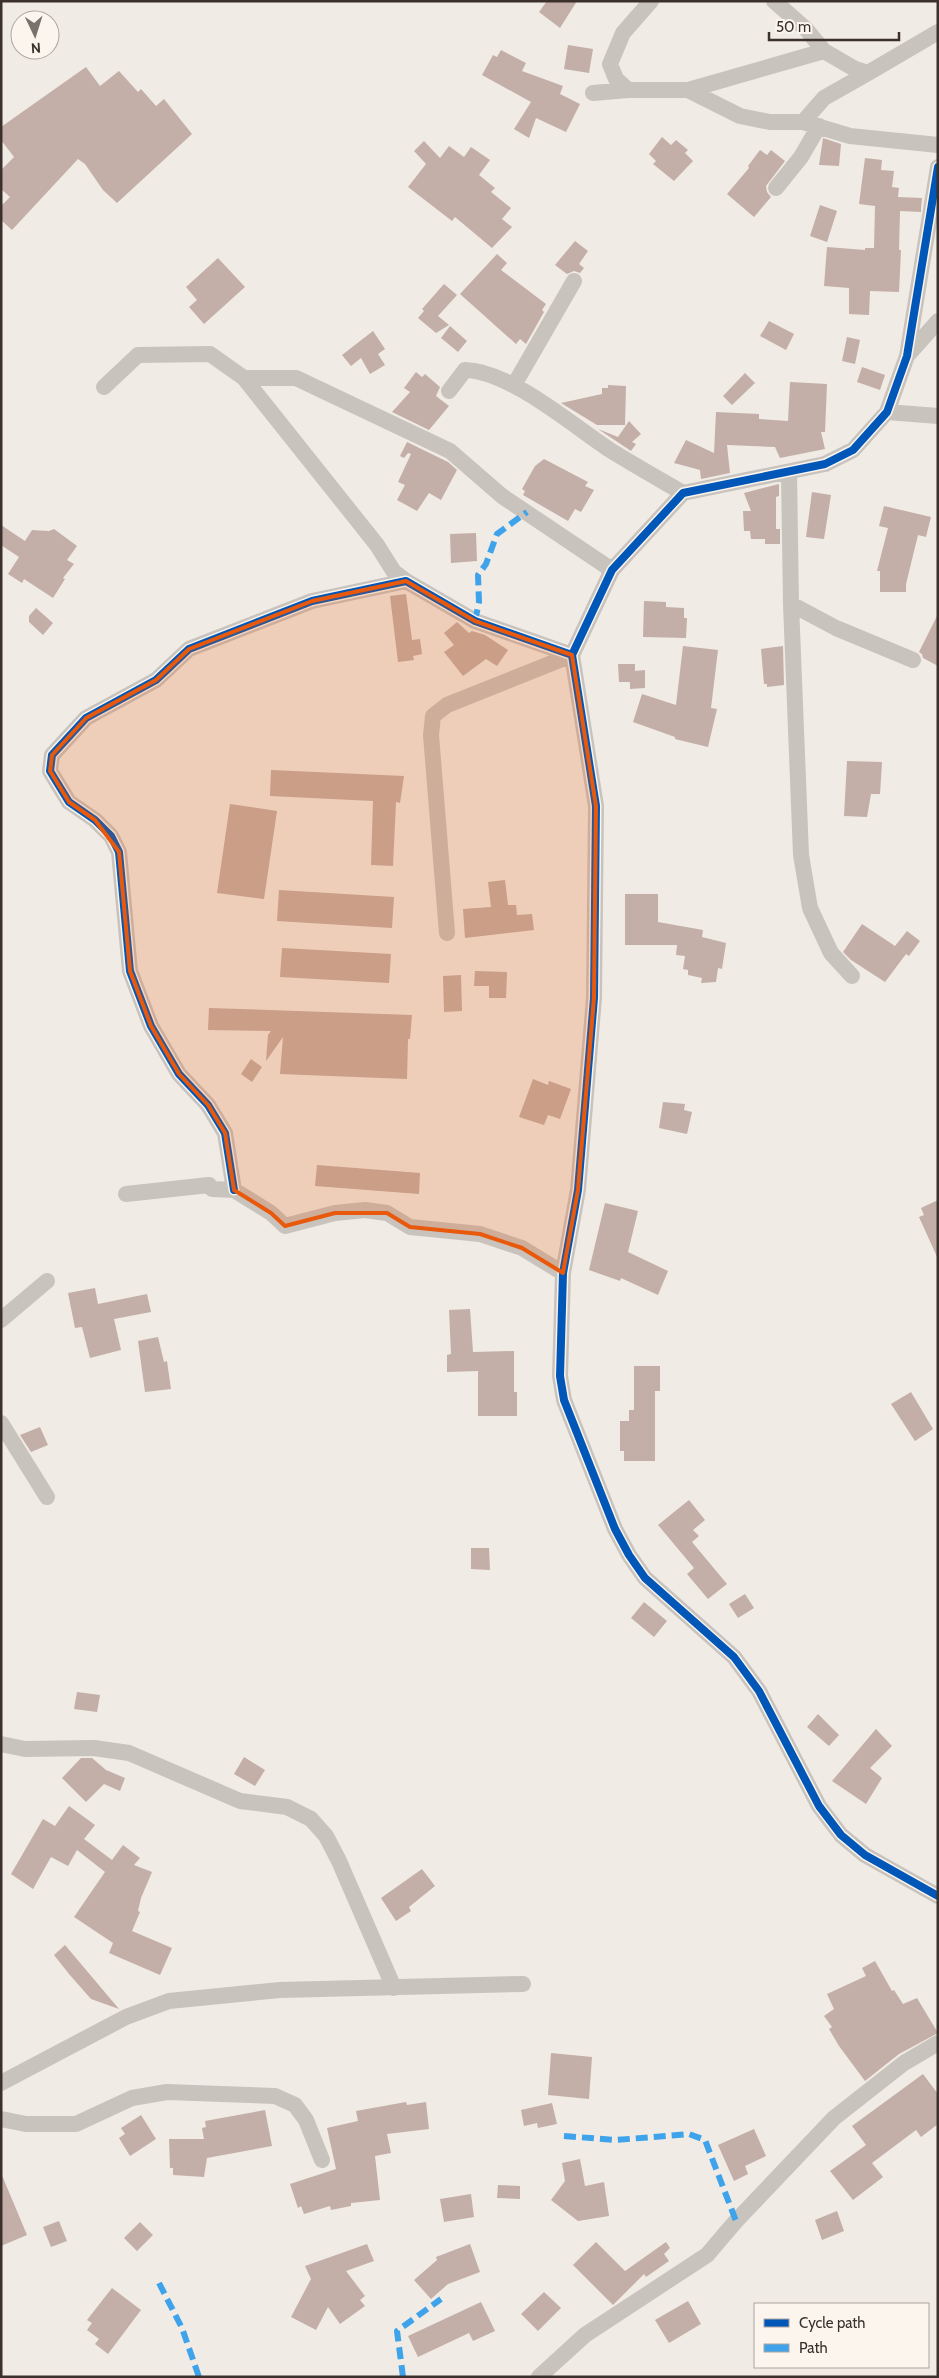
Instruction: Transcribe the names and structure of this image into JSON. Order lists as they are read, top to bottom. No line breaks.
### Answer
{"legend":["Cycle path","Path"],"scale_bar":"50 m","north":"bottom"}
